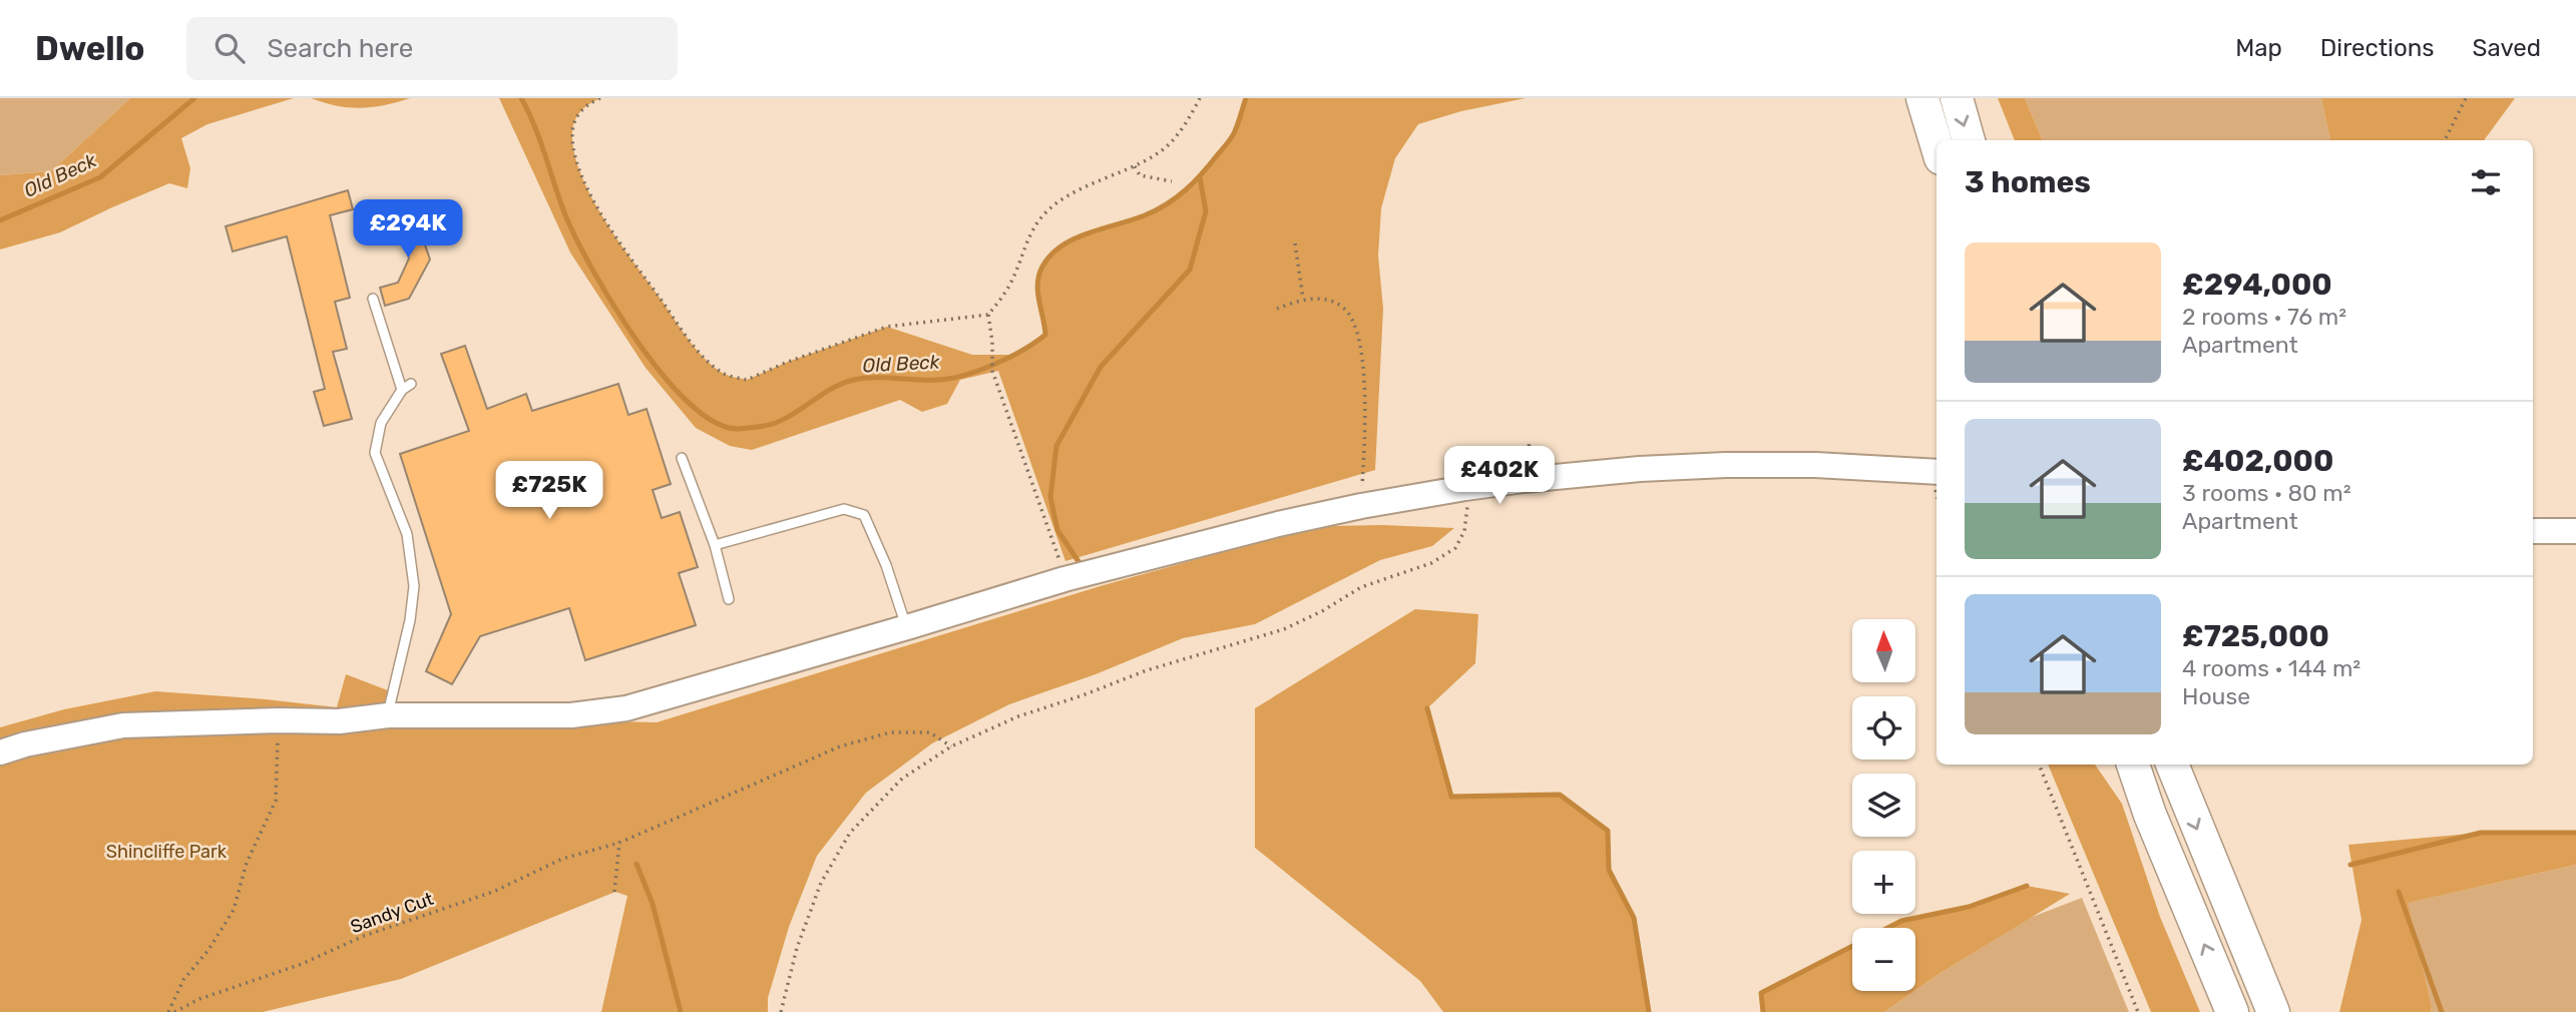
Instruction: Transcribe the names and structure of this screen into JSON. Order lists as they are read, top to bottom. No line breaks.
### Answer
{"streets":{"path":["Sandy Cut"]},"water":["Old Beck"],"parks":["Shincliffe Park"],"north":"top","page":{"header":"Dwello","search":"Search here","nav":["Map","Directions","Saved"],"heading":"3 homes","price":["£294K","£402K","£725K"],"list":[{"name":"£294,000","note":"2 rooms · 76 m² · Apartment"},{"name":"£402,000","note":"3 rooms · 80 m² · Apartment"},{"name":"£725,000","note":"4 rooms · 144 m² · House"}],"map_buttons":["+","−"]}}
